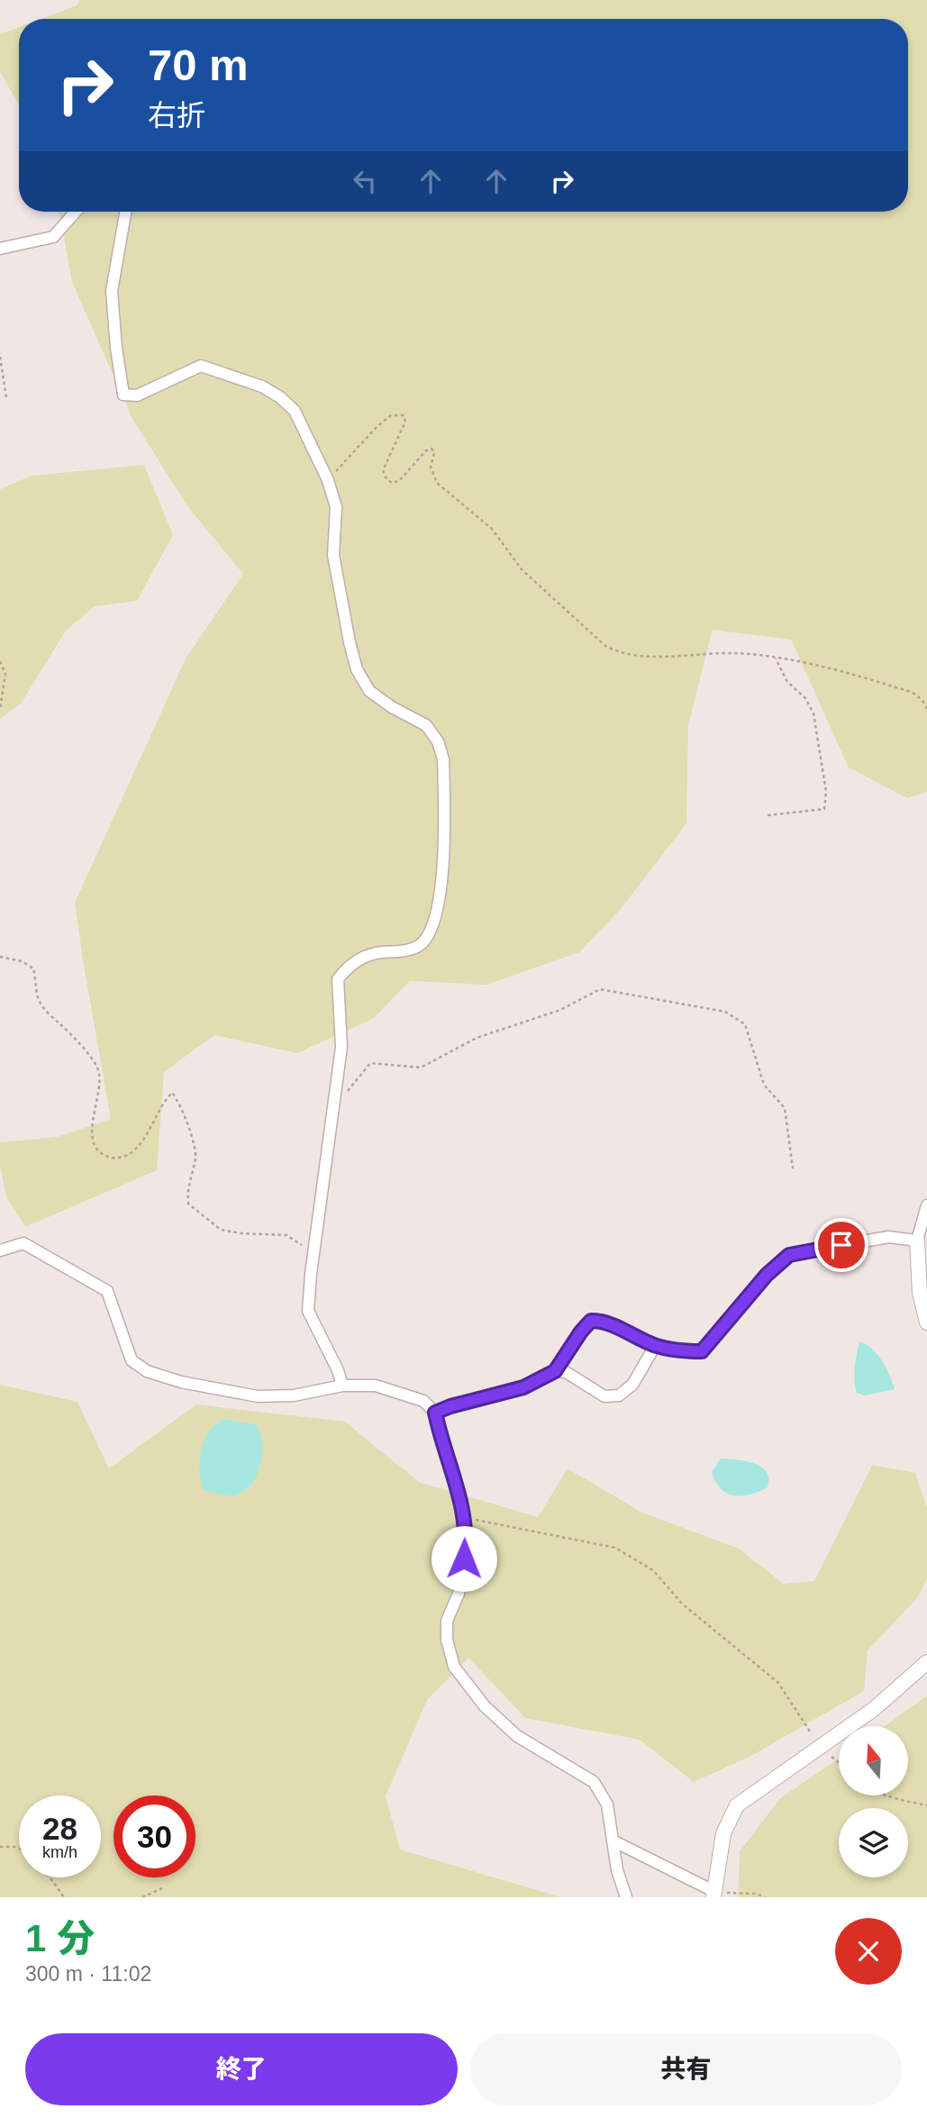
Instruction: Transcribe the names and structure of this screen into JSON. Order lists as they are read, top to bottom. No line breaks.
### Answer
{"north":"top","page":{"turn":["70 m","右折"],"speed":"28 km/h","limit":"30","heading":["1 分","300 m · 11:02"],"buttons":["終了","共有"]}}
